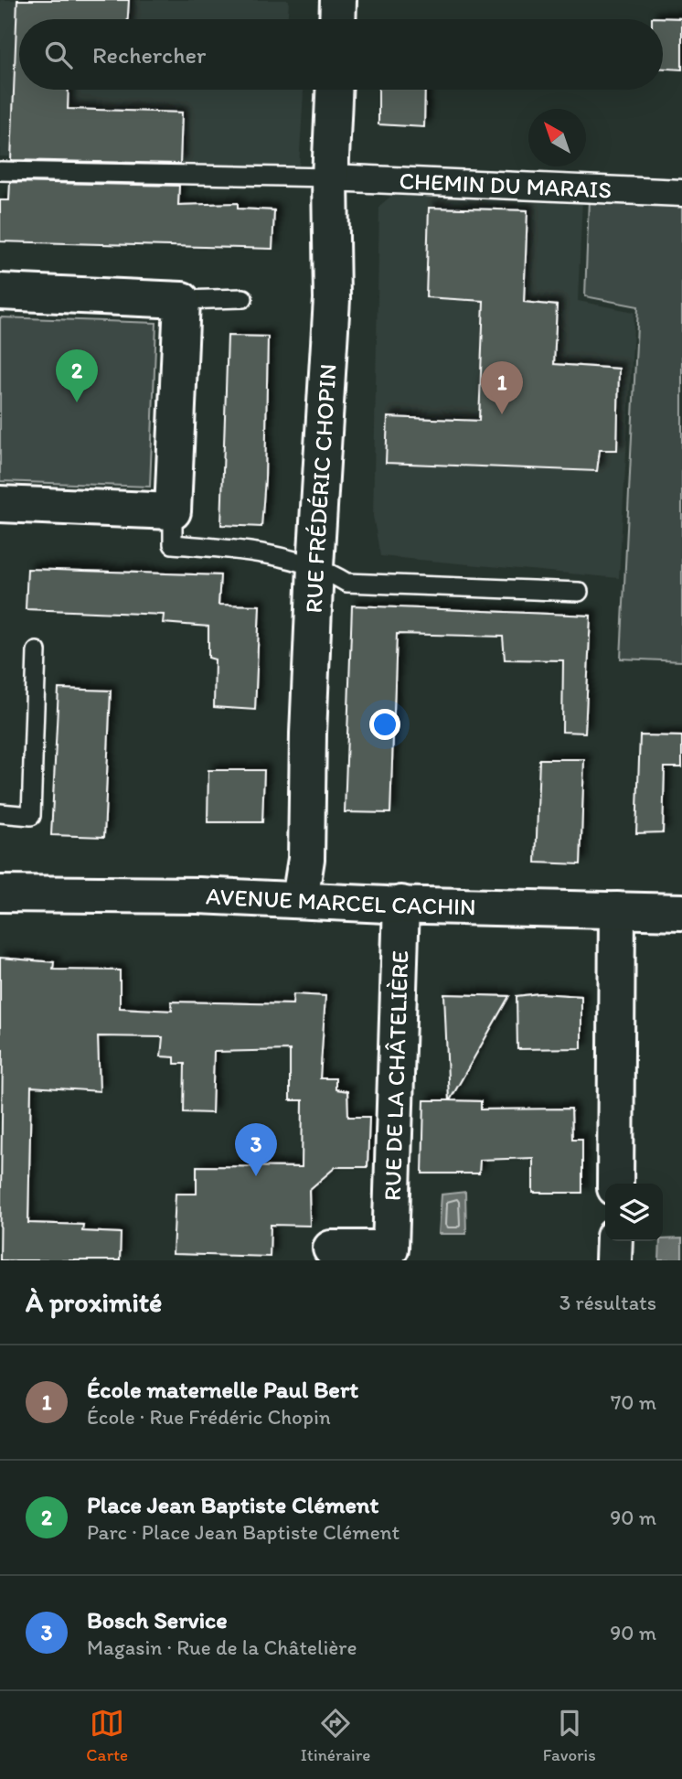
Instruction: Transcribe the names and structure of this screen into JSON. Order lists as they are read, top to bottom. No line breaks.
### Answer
{"streets":{"street":["CHEMIN DU MARAIS","RUE FRÉDÉRIC CHOPIN","AVENUE MARCEL CACHIN","RUE DE LA CHÂTELIÈRE"]},"crossings":[["CHEMIN DU MARAIS","RUE FRÉDÉRIC CHOPIN"],["RUE FRÉDÉRIC CHOPIN","AVENUE MARCEL CACHIN"],["AVENUE MARCEL CACHIN","RUE DE LA CHÂTELIÈRE"]],"north":"top left","page":{"search":"Rechercher","pins":["2","1","3"],"heading":["À proximité","3 résultats"],"list":[{"mark":"1","name":"École maternelle Paul Bert","note":"École · Rue Frédéric Chopin","value":"70 m"},{"mark":"2","name":"Place Jean Baptiste Clément","note":"Parc · Place Jean Baptiste Clément","value":"90 m"},{"mark":"3","name":"Bosch Service","note":"Magasin · Rue de la Châtelière","value":"90 m"}],"nav":["Carte","Itinéraire","Favoris"]}}
